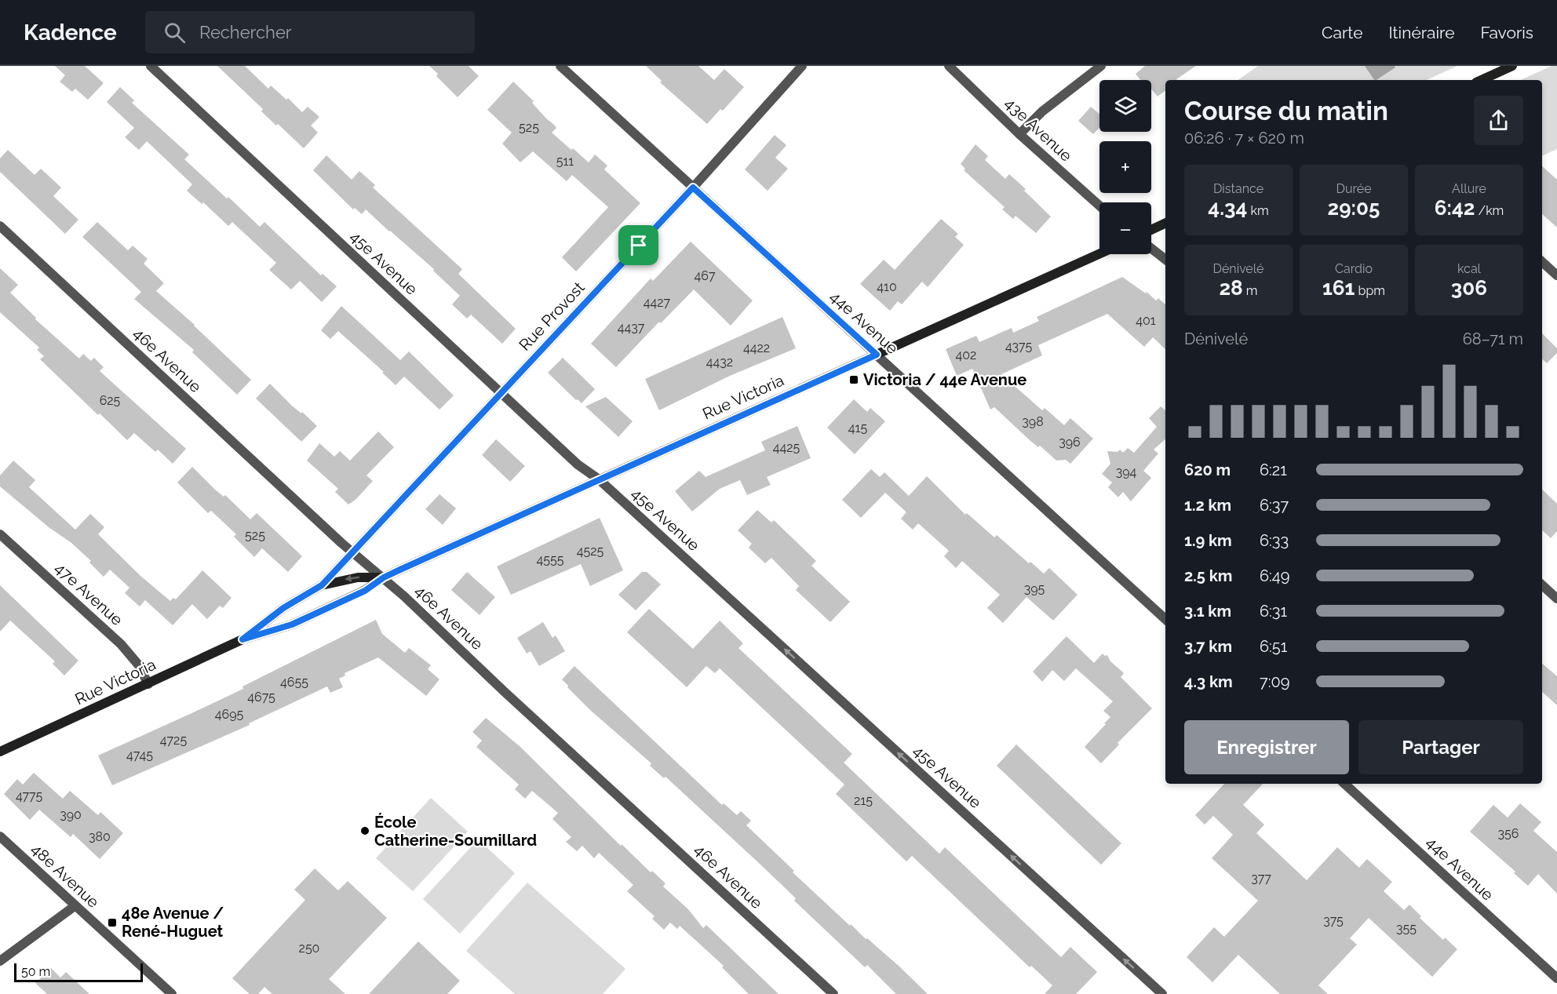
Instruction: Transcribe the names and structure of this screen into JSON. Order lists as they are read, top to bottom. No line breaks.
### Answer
{"streets":{"main road":["Rue Victoria"],"street":["43e Avenue","45e Avenue","Rue Provost","44e Avenue","46e Avenue","47e Avenue","48e Avenue"]},"crossings":[["45e Avenue","Rue Provost"],["45e Avenue","Rue Victoria"],["Rue Provost","44e Avenue"],["Rue Provost","46e Avenue"],["Rue Provost","Rue Victoria"],["44e Avenue","Rue Victoria"],["46e Avenue","Rue Victoria"],["Rue Victoria","47e Avenue"]],"one_way":["45e Avenue"],"places":{"transit":["Victoria / 44e Avenue","48e Avenue / René-Huguet"],"other":["École Catherine-Soumillard"]},"house_numbers":["525","511","467","410","4427","401","4437","4375","4422","402","4432","625","398","415","396","4425","394","525","4525","4555","395","4655","4675","4695","4725","4745","4775","215","390","356","380","377","375","355","250"],"scale_bar":"50 m","page":{"header":"Kadence","search":"Rechercher","nav":["Carte","Itinéraire","Favoris"],"map_buttons":["+","−"],"heading":["Course du matin","06:26 · 7 × 620 m"],"stats":[["Distance","4.34 km"],["Durée","29:05"],["Allure","6:42 /km"],["Dénivelé","28 m"],["Cardio","161 bpm"],["kcal","306"]],"chart":["Dénivelé","68–71 m"],"list":[{"name":"620 m","note":"6:21"},{"name":"1.2 km","note":"6:37"},{"name":"1.9 km","note":"6:33"},{"name":"2.5 km","note":"6:49"},{"name":"3.1 km","note":"6:31"},{"name":"3.7 km","note":"6:51"},{"name":"4.3 km","note":"7:09"}],"buttons":["Enregistrer","Partager"],"scale":"50 m"}}
